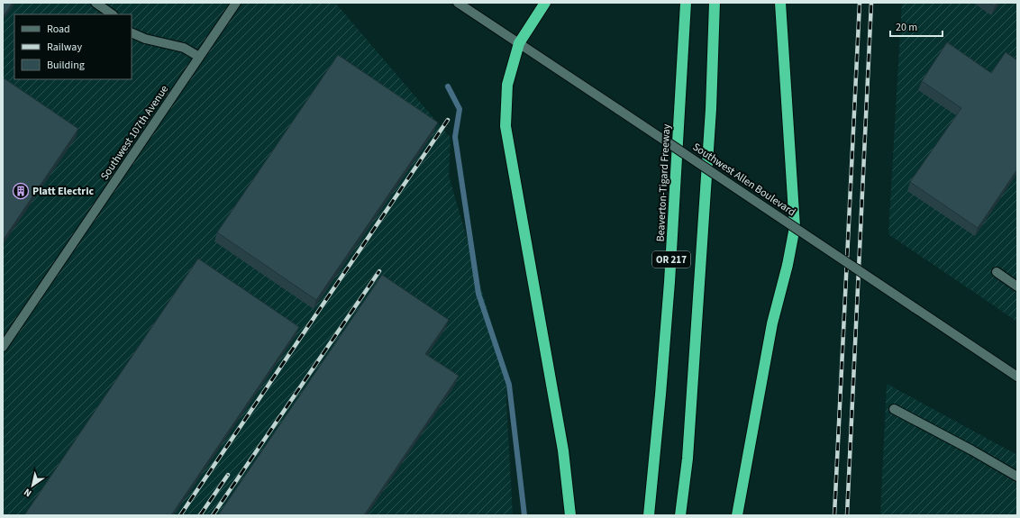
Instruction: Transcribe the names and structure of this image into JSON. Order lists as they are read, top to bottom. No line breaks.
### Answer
{"streets":{"highway":["Beaverton-Tigard Freeway","OR 217"],"main road":["Southwest 107th Avenue","Southwest Allen Boulevard"]},"places":{"building":["Platt Electric"]},"legend":["Road","Railway","Building"],"scale_bar":"20 m","north":"bottom left"}
